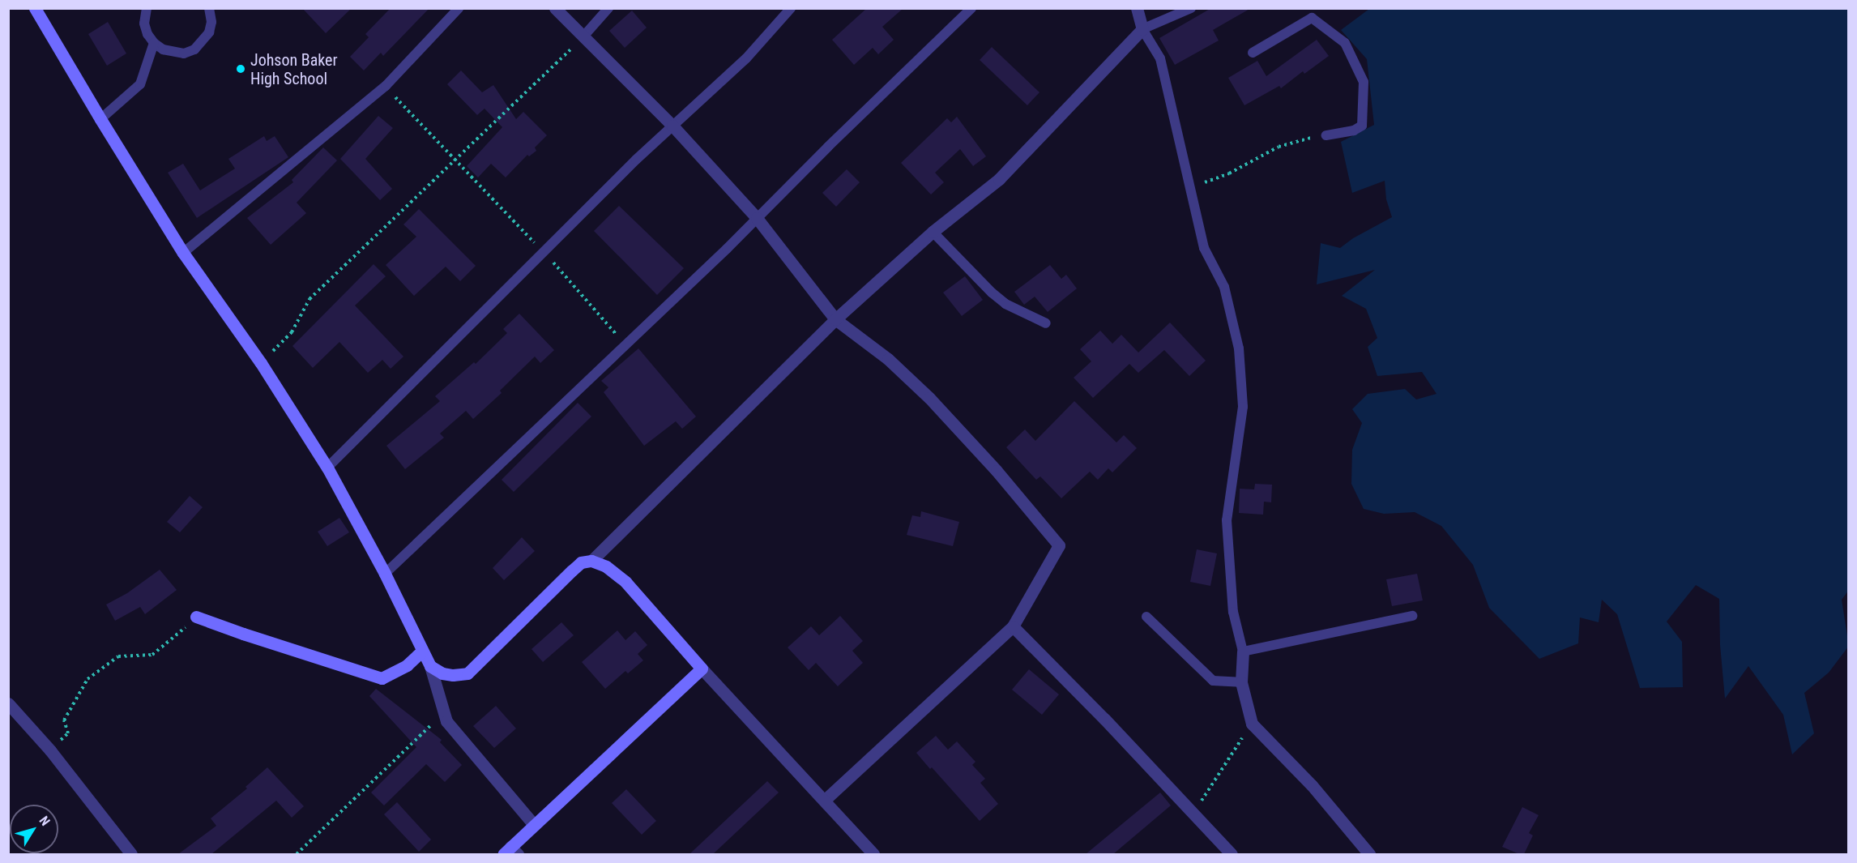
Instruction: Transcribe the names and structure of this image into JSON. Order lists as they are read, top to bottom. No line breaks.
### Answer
{"places":["Johson Baker High School"],"north":"top right"}
